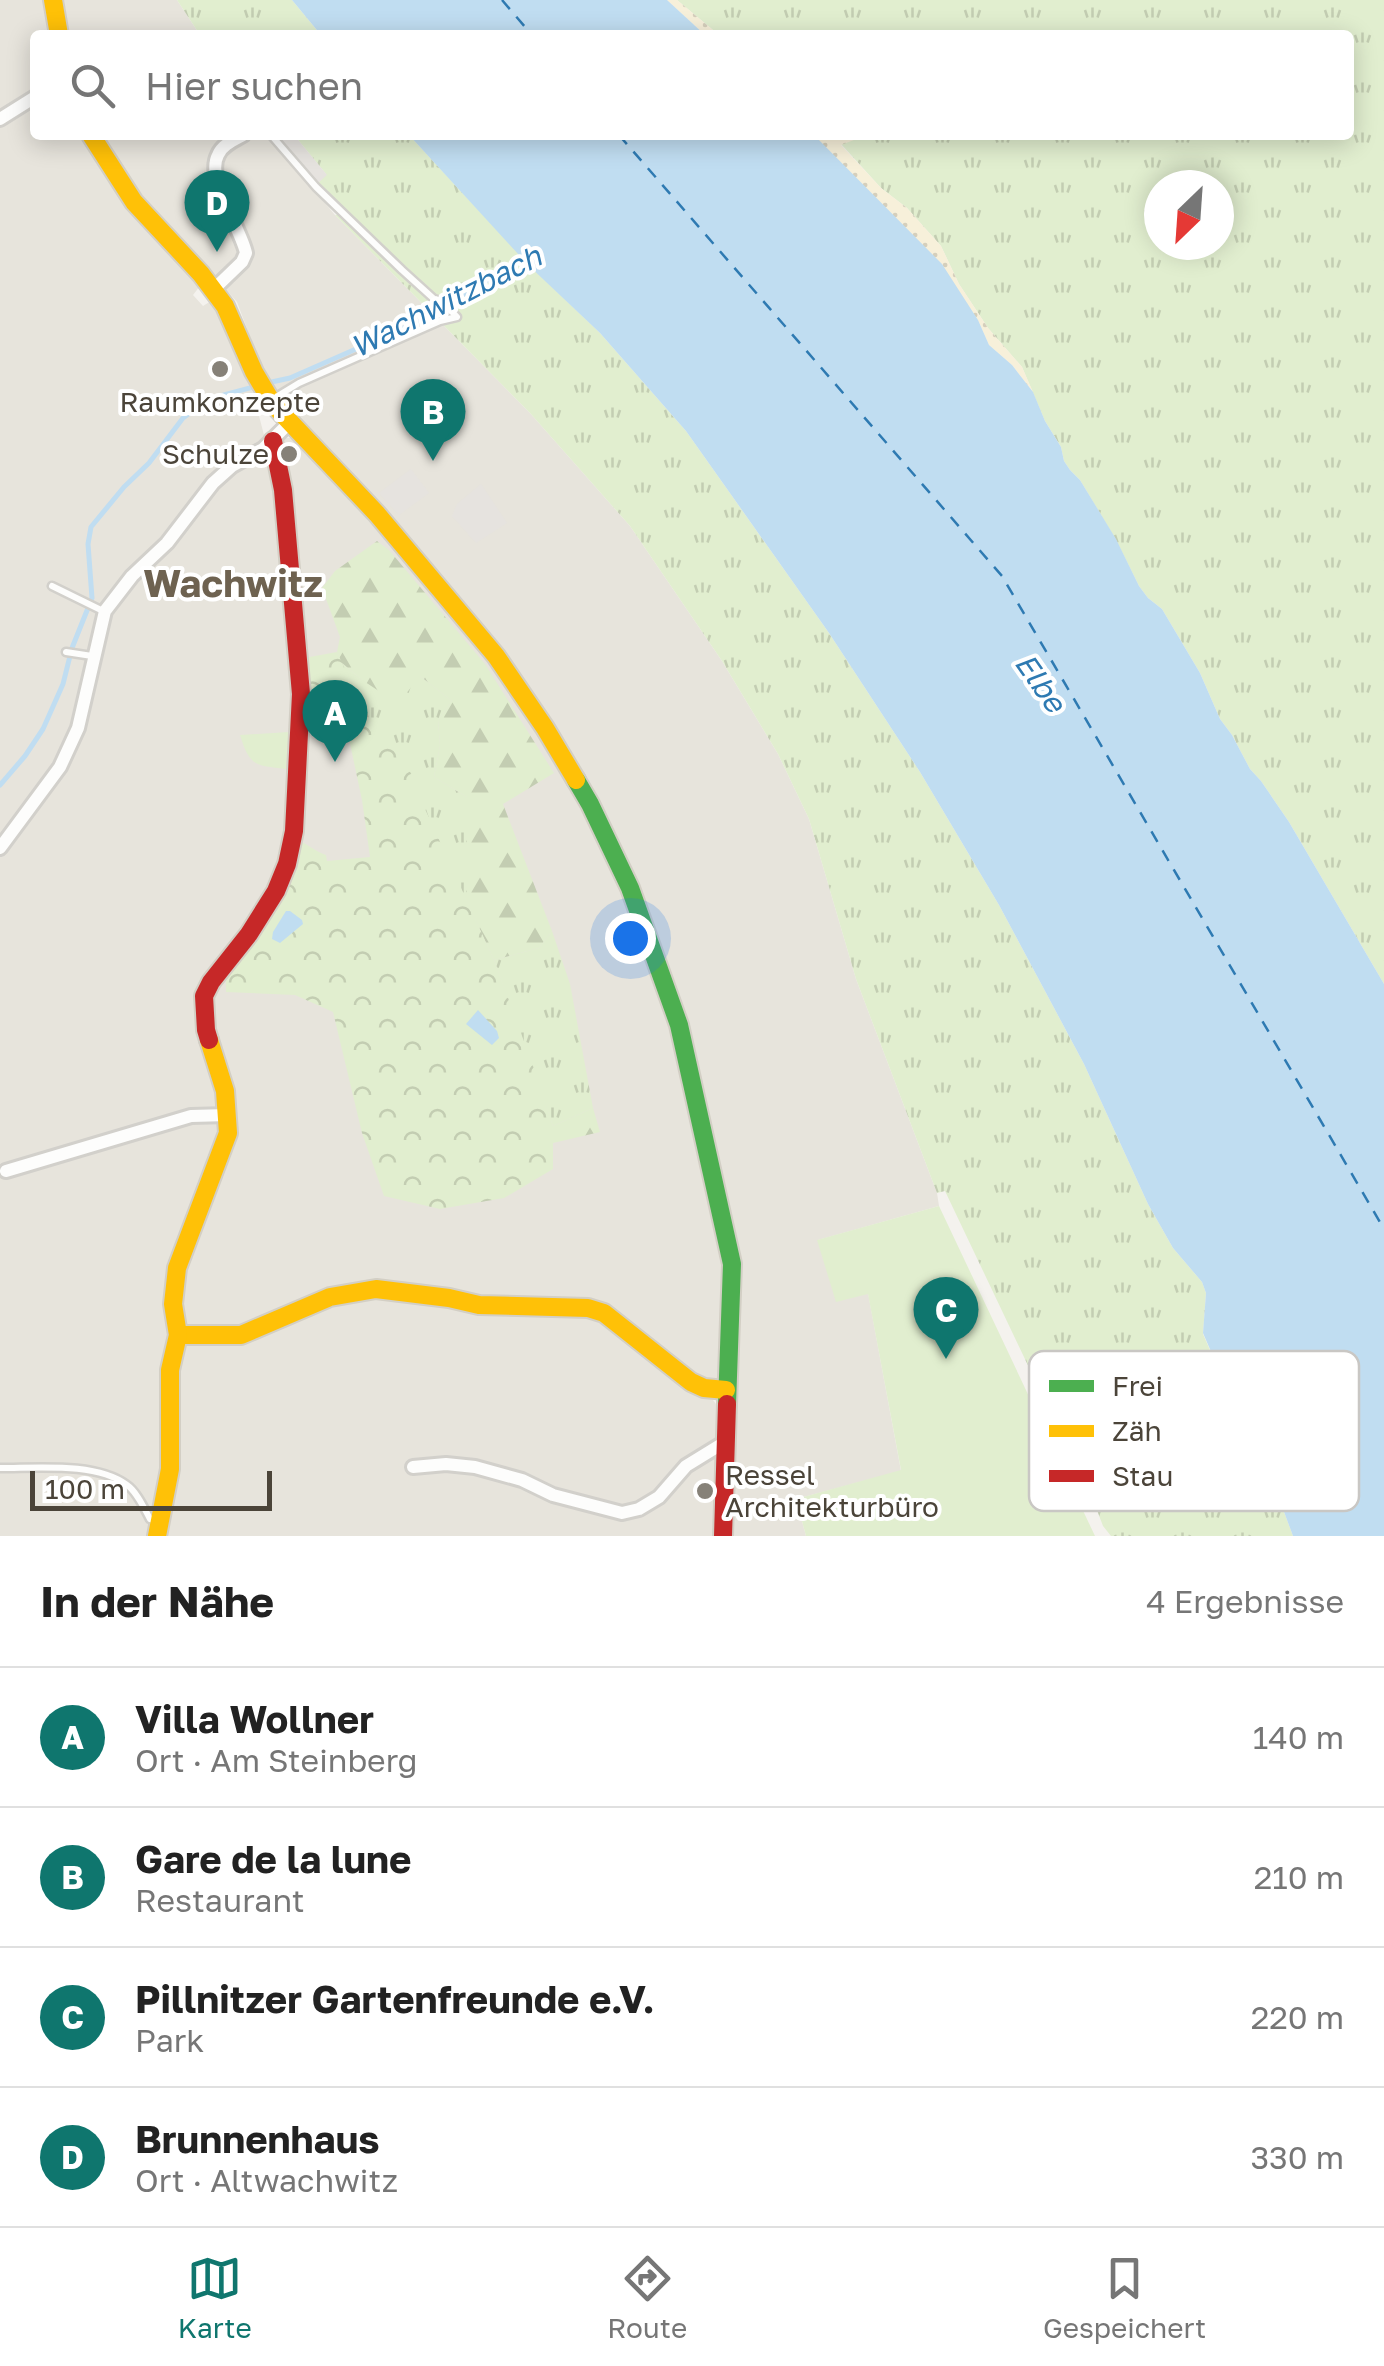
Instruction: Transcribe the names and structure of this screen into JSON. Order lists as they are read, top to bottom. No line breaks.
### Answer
{"districts":["Wachwitz"],"water":["Wachwitzbach","Elbe"],"places":["Raumkonzepte","Schulze","Ressel Architekturbüro"],"legend":["Frei","Zäh","Stau"],"scale_bar":"100 m","north":"bottom left","page":{"search":"Hier suchen","pins":["D","B","A","C"],"scale":"100 m","heading":["In der Nähe","4 Ergebnisse"],"list":[{"mark":"A","name":"Villa Wollner","note":"Ort · Am Steinberg","value":"140 m"},{"mark":"B","name":"Gare de la lune","note":"Restaurant","value":"210 m"},{"mark":"C","name":"Pillnitzer Gartenfreunde e.V.","note":"Park","value":"220 m"},{"mark":"D","name":"Brunnenhaus","note":"Ort · Altwachwitz","value":"330 m"}],"nav":["Karte","Route","Gespeichert"]}}
